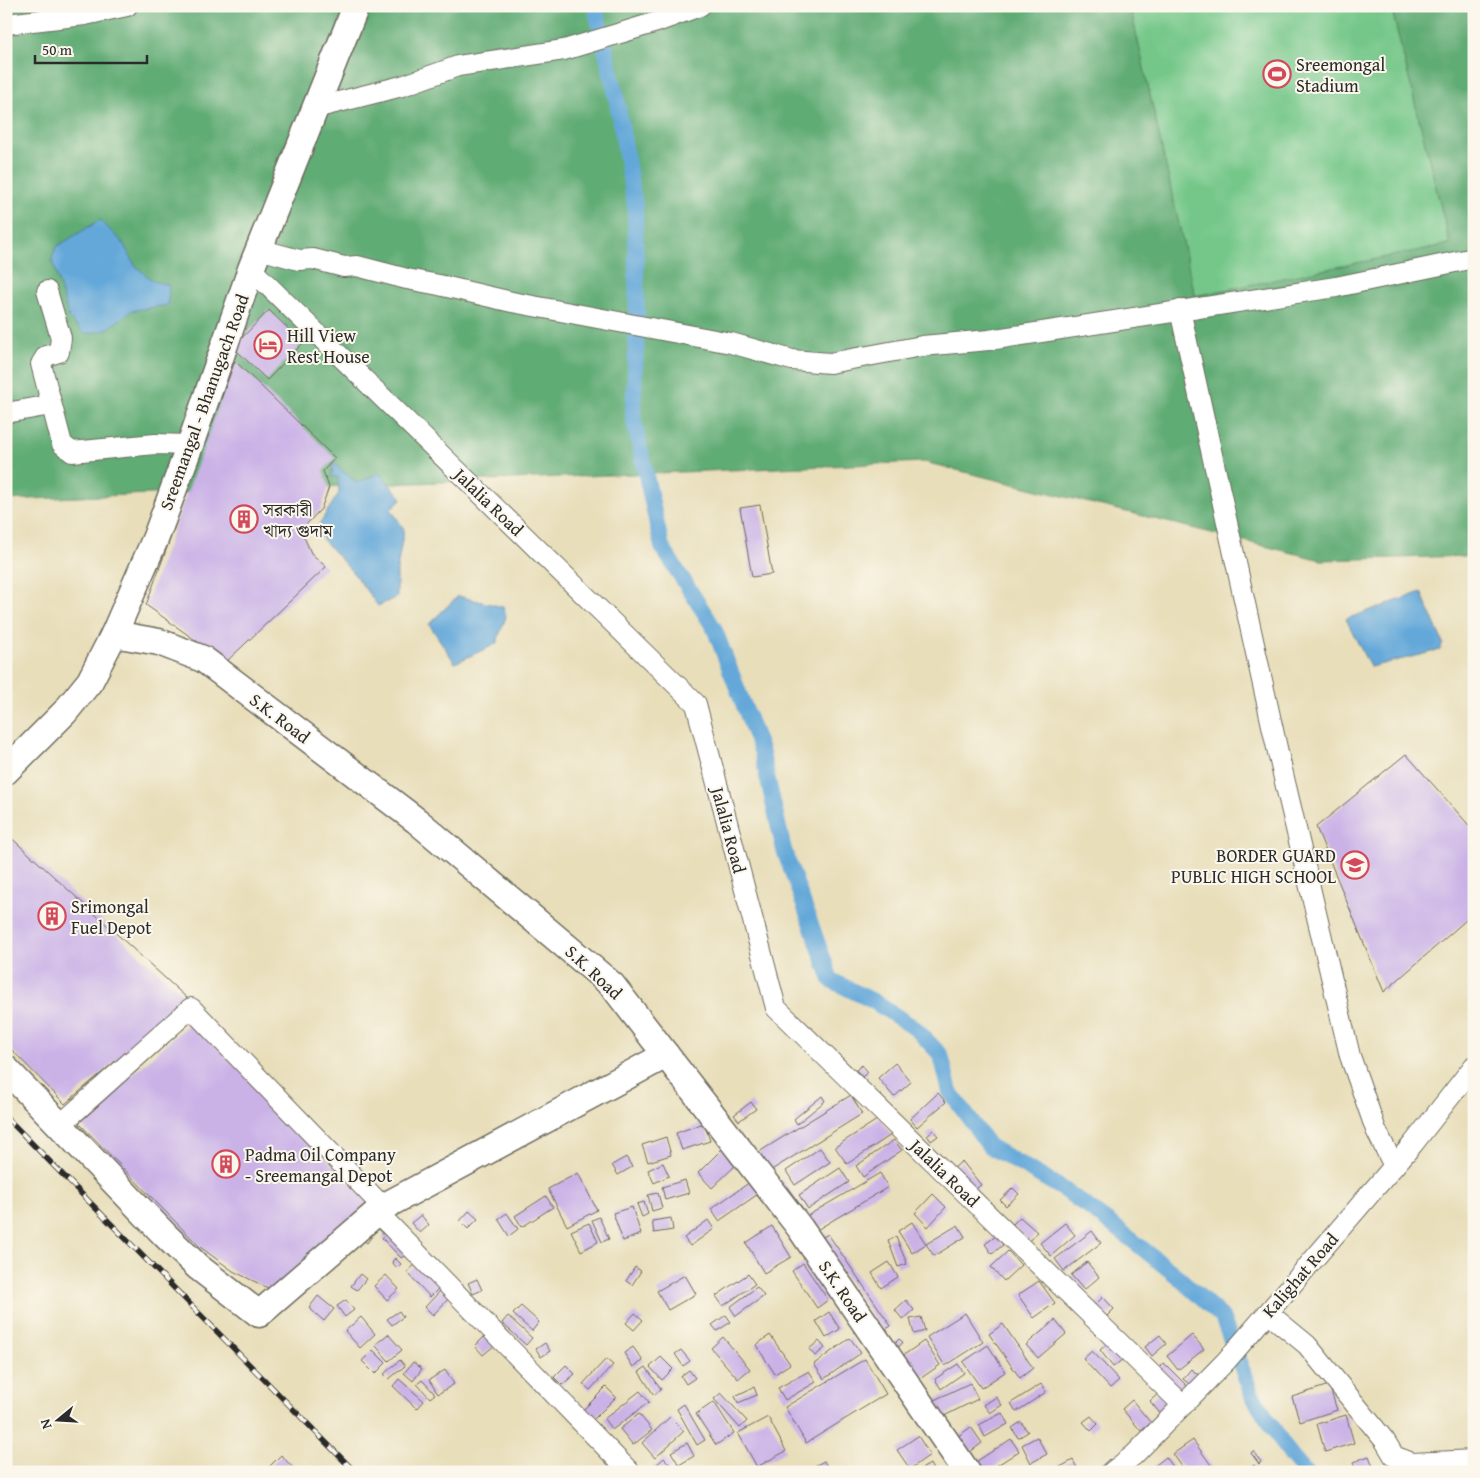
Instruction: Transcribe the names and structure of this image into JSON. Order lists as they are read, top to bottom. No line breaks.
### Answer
{"streets":{"main road":["Sreemangal - Bhanugach Road","S.K. Road"],"street":["Jalalia Road","Kalighat Road"]},"crossings":[["Sreemangal - Bhanugach Road","Jalalia Road"],["Sreemangal - Bhanugach Road","S.K. Road"],["Jalalia Road","Kalighat Road"]],"places":{"sports":["Sreemongal Stadium"],"hotel":["Hill View Rest House"],"building":["সরকারী খাদ্য গুদাম","Srimongal Fuel Depot","Padma Oil Company - Sreemangal Depot"],"school or university":["BORDER GUARD PUBLIC HIGH SCHOOL"]},"scale_bar":"50 m","north":"left"}
